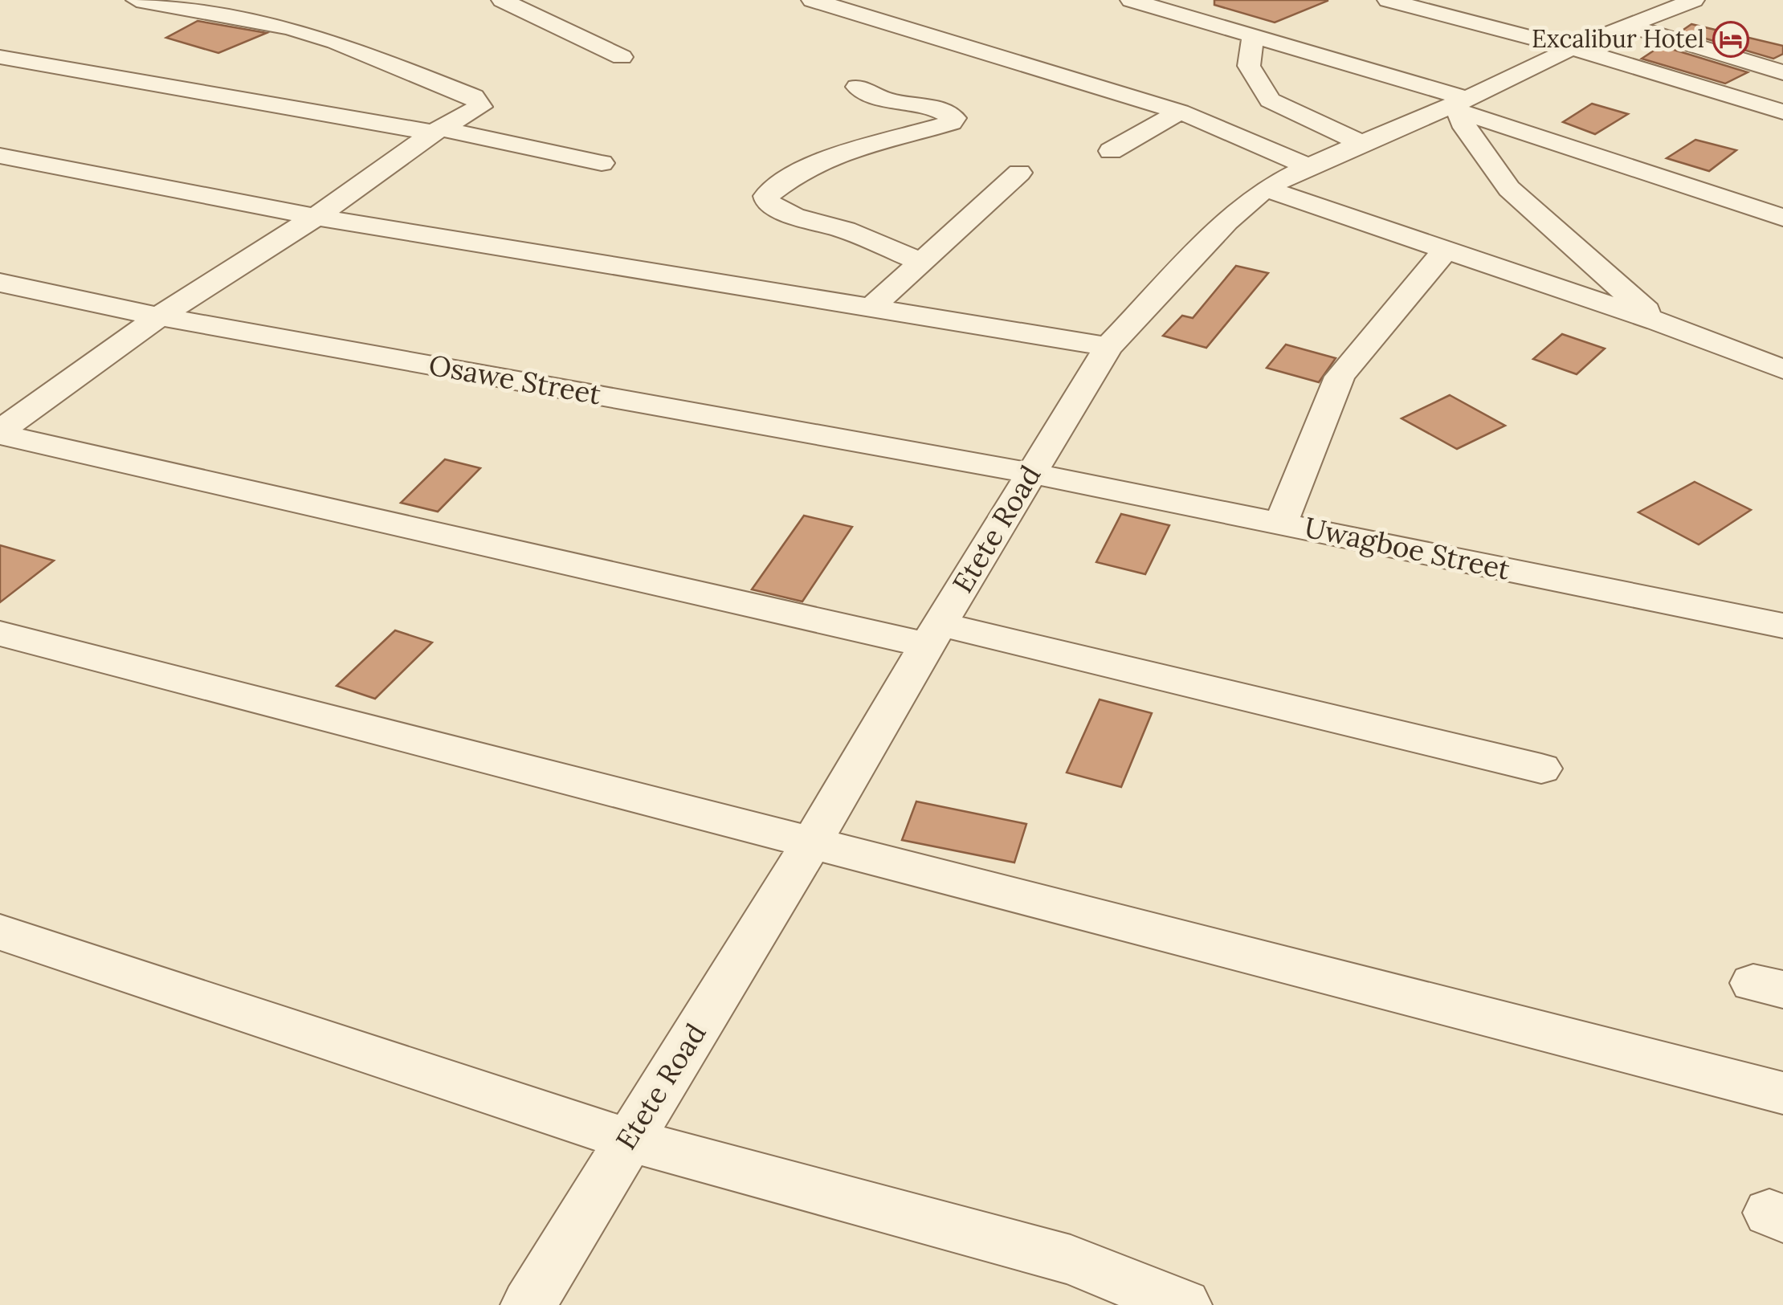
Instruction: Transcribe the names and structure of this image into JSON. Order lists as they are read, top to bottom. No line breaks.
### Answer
{"streets":{"street":["Osawe Street","Etete Road","Uwagboe Street"]},"crossings":[["Osawe Street","Etete Road"],["Osawe Street","Uwagboe Street"],["Etete Road","Uwagboe Street"]],"places":{"hotel":["Excalibur Hotel"]}}
